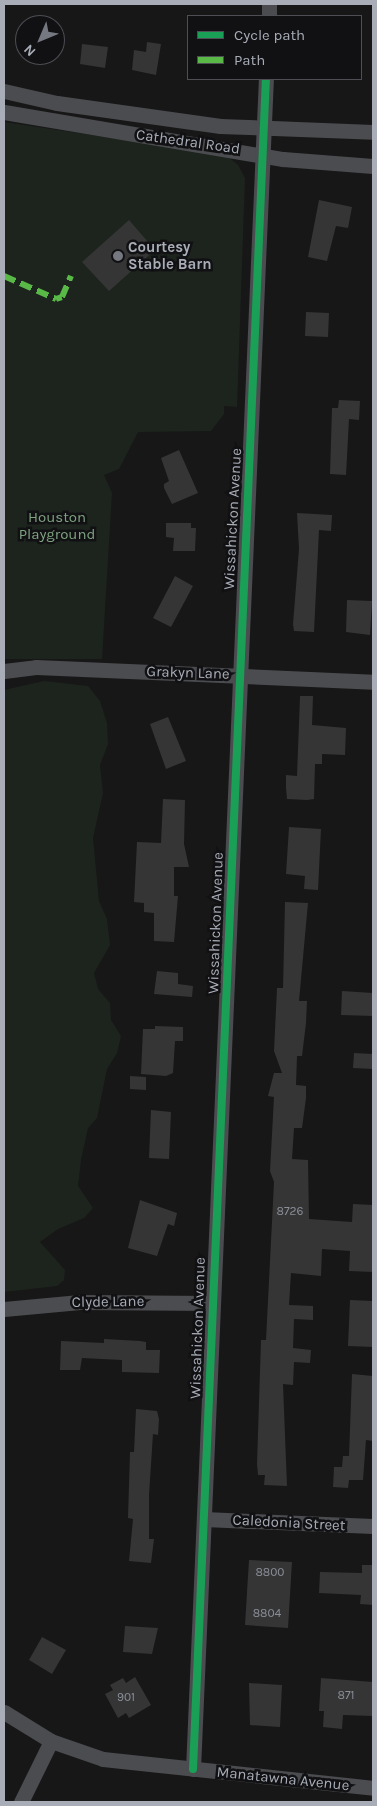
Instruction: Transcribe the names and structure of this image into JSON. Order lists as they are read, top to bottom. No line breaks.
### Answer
{"streets":{"street":["Cathedral Road","Wissahickon Avenue","Grakyn Lane","Clyde Lane","Caledonia Street","Manatawna Avenue"]},"crossings":[["Cathedral Road","Wissahickon Avenue"],["Wissahickon Avenue","Grakyn Lane"],["Wissahickon Avenue","Clyde Lane"],["Wissahickon Avenue","Caledonia Street"],["Wissahickon Avenue","Manatawna Avenue"]],"parks":["Houston Playground"],"places":["Courtesy Stable Barn"],"house_numbers":["8726","8800","8804","871","901"],"legend":["Cycle path","Path"],"north":"bottom left"}
